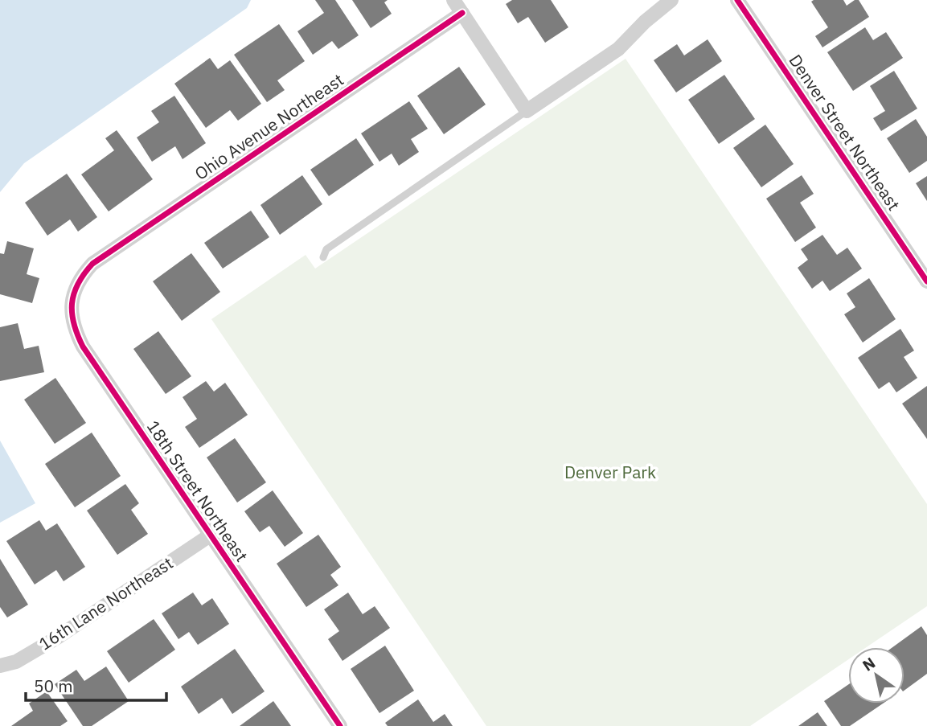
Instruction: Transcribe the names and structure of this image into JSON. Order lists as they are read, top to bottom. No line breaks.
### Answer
{"streets":{"street":["Ohio Avenue Northeast","Denver Street Northeast","18th Street Northeast","16th Lane Northeast"]},"crossings":[["Ohio Avenue Northeast","18th Street Northeast"],["18th Street Northeast","16th Lane Northeast"]],"parks":["Denver Park"],"scale_bar":"50 m","north":"top left"}
